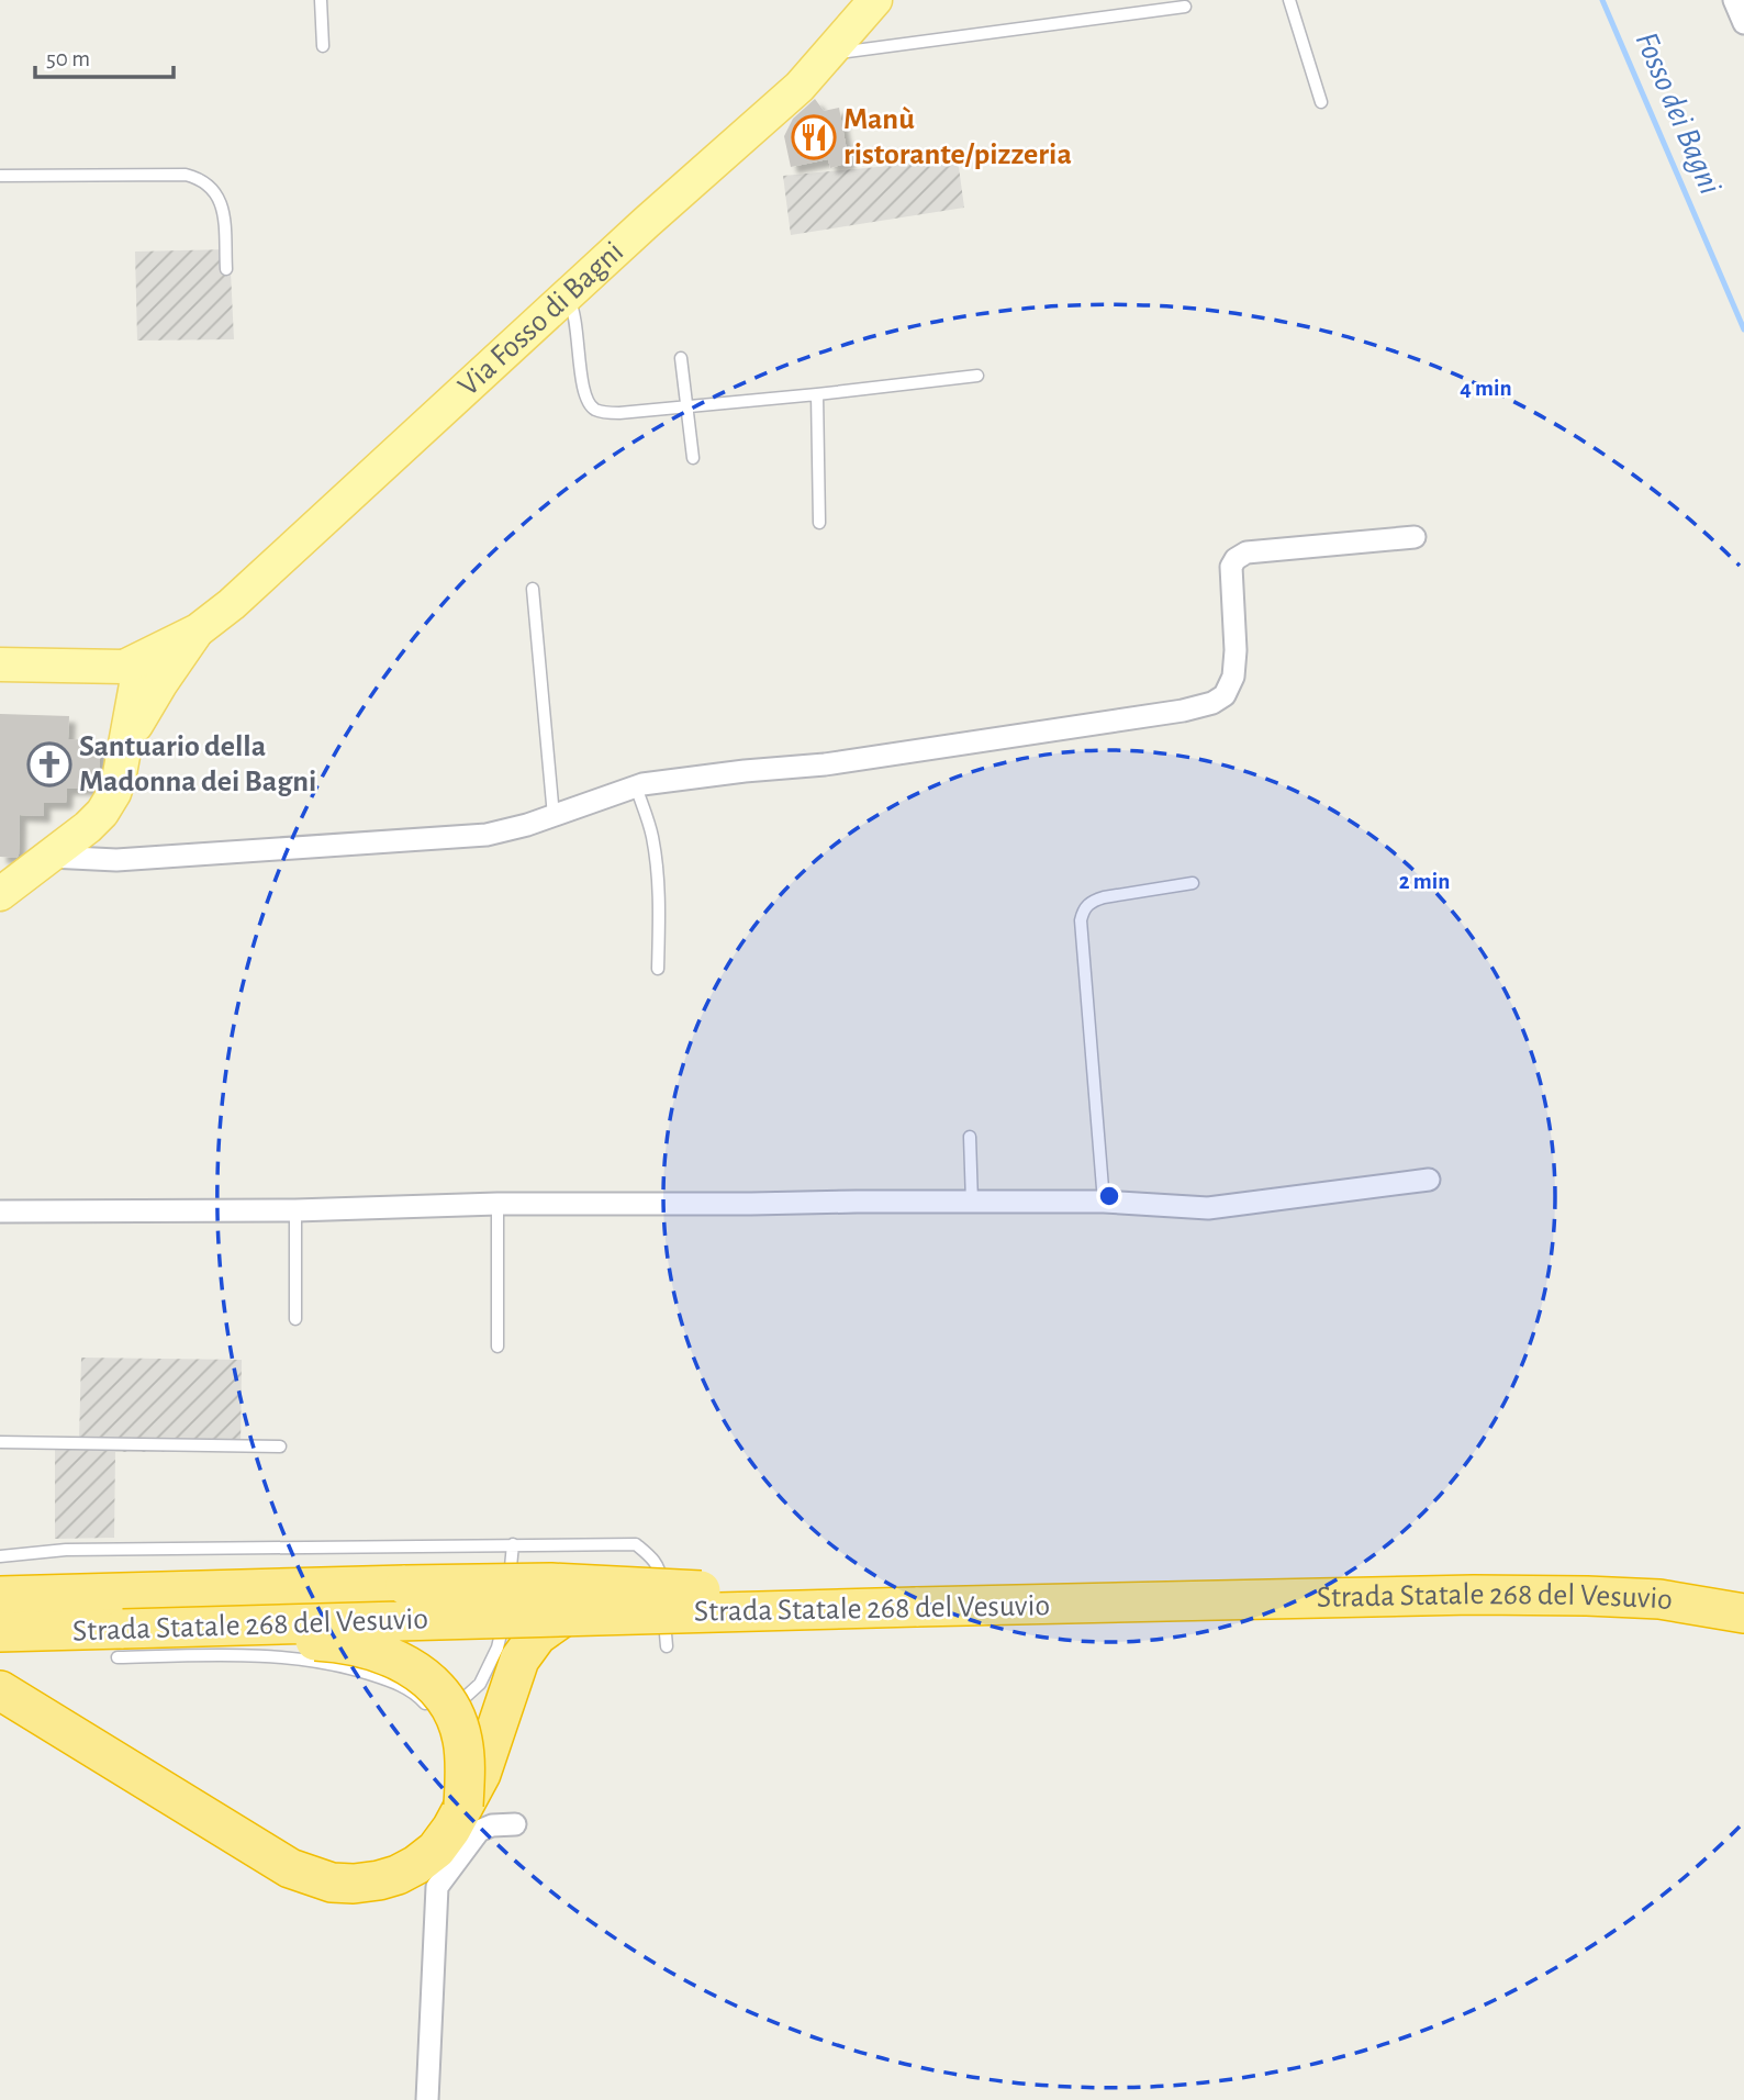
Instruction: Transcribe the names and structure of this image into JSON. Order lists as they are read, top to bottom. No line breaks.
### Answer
{"streets":{"highway":["Strada Statale 268 del Vesuvio"],"main road":["Via Fosso di Bagni"]},"water":["Fosso dei Bagni"],"places":{"restaurant":["Manù ristorante/pizzeria"],"church":["Santuario della Madonna dei Bagni"]},"scale_bar":"50 m","rings":["4 min","2 min"]}
